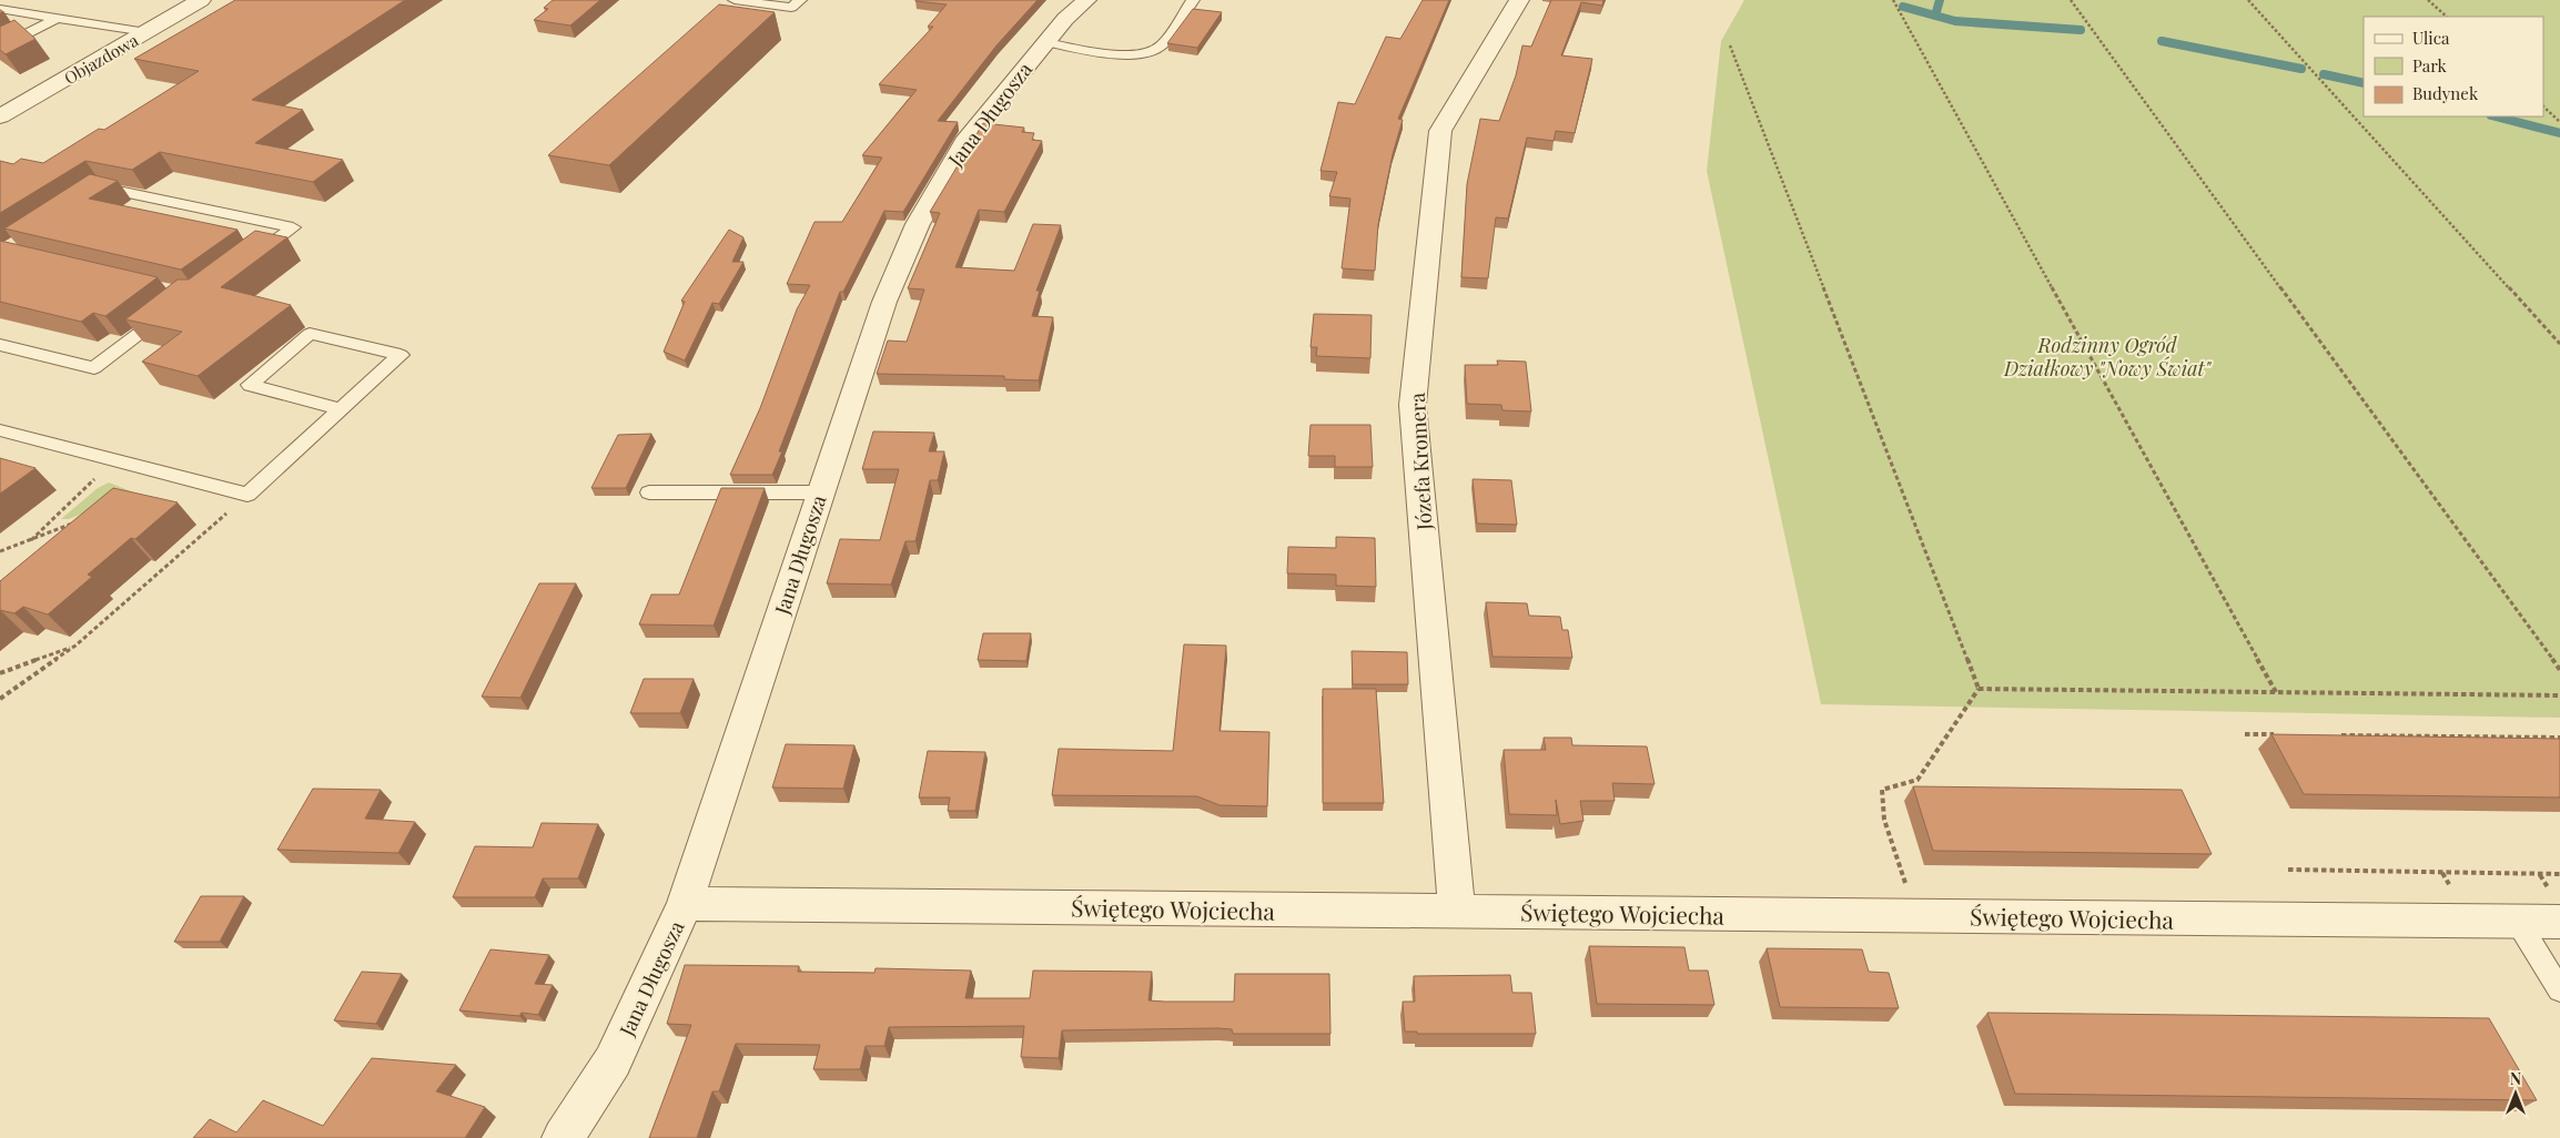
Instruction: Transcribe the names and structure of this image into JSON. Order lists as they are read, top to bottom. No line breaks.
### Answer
{"streets":{"street":["Objazdowa","Jana Długosza","Józefa Kromera","Świętego Wojciecha"]},"crossings":[["Jana Długosza","Świętego Wojciecha"],["Józefa Kromera","Świętego Wojciecha"]],"parks":["Rodzinny Ogród Działkowy \"Nowy Świat\""],"legend":["Ulica","Park","Budynek"],"north":"top"}
